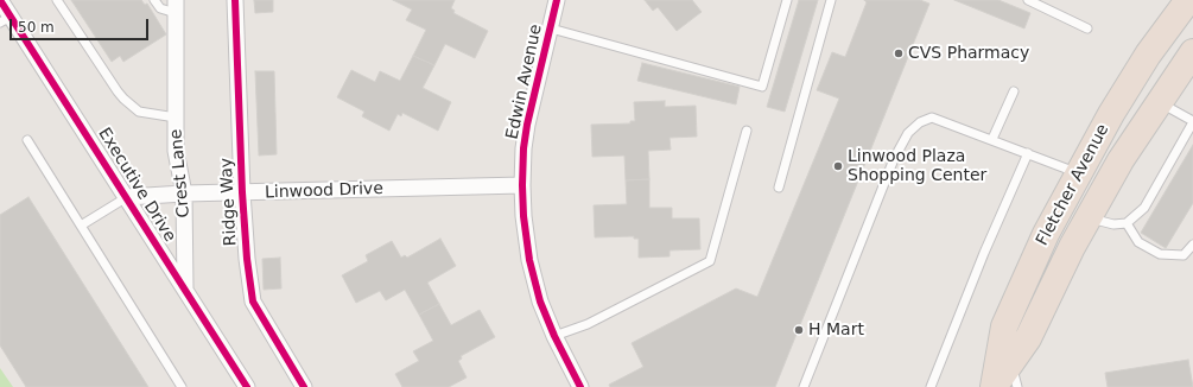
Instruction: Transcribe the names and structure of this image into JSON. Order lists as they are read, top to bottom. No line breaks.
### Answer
{"streets":{"highway":["Fletcher Avenue"],"street":["Edwin Avenue","Crest Lane","Executive Drive","Linwood Drive","Ridge Way"]},"crossings":[["Edwin Avenue","Linwood Drive"],["Crest Lane","Executive Drive"],["Crest Lane","Linwood Drive"],["Executive Drive","Linwood Drive"],["Linwood Drive","Ridge Way"]],"places":["CVS Pharmacy","Linwood Plaza Shopping Center","H Mart"],"scale_bar":"50 m"}
